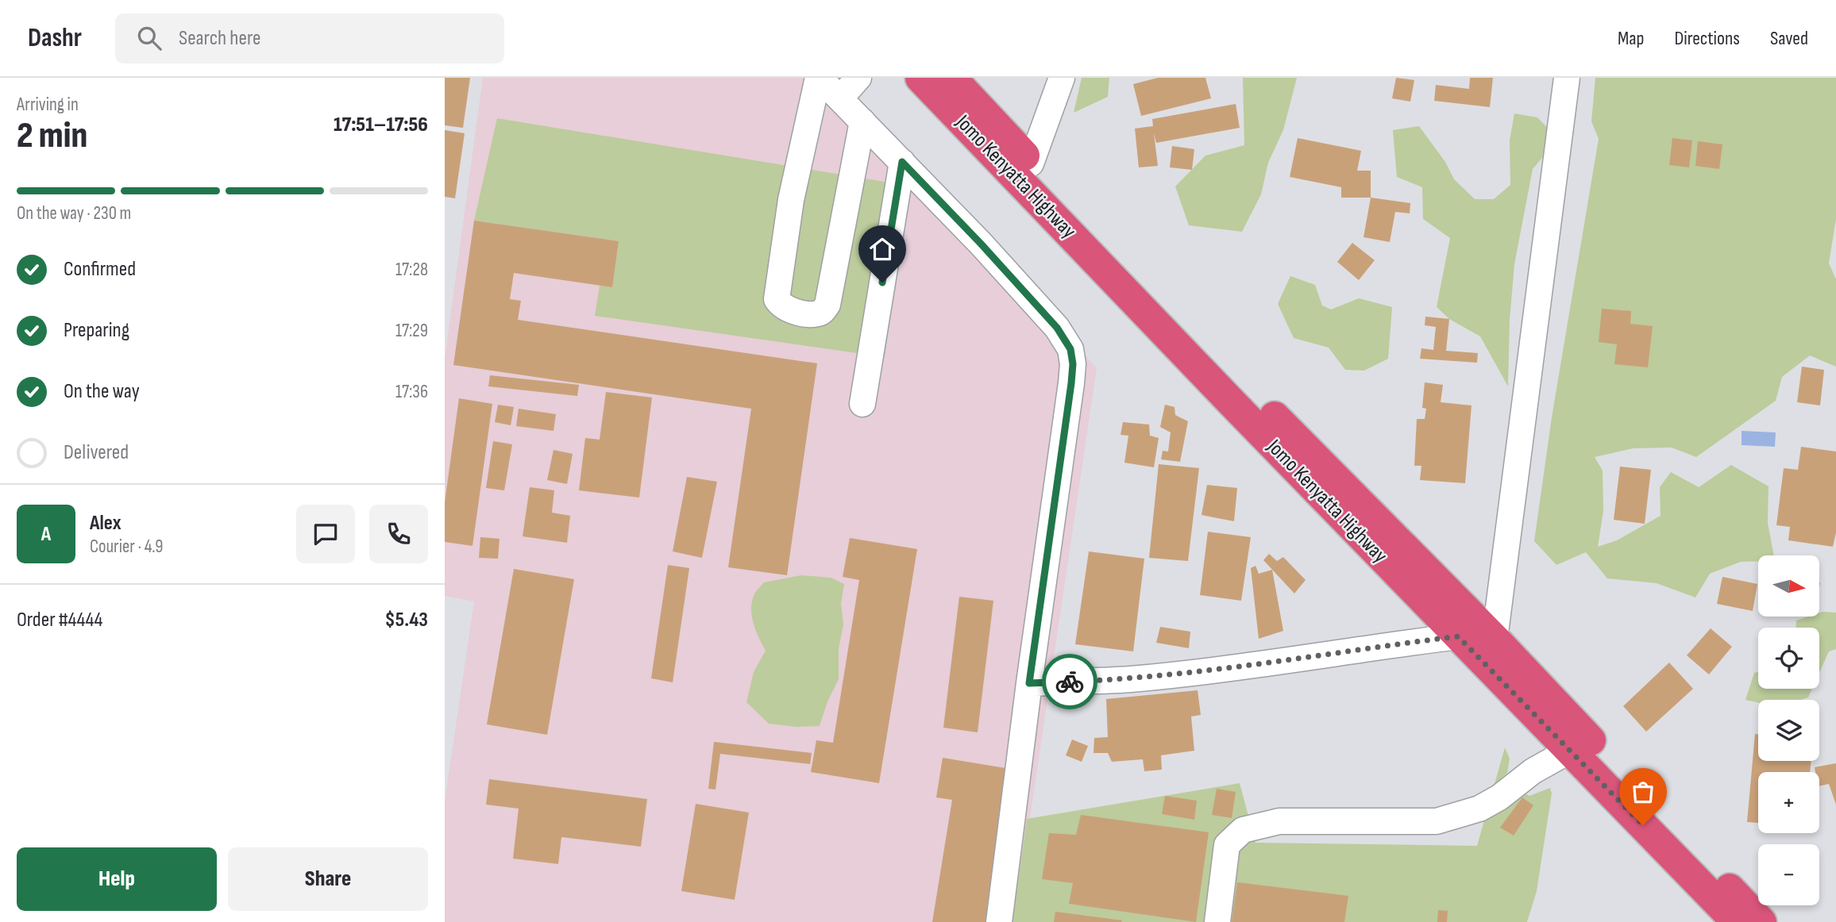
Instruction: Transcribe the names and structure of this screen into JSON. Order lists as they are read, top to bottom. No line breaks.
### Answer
{"streets":{"highway":["Jomo Kenyatta Highway"]},"north":"right","page":{"header":"Dashr","search":"Search here","nav":["Map","Directions","Saved"],"heading":["2 min","Arriving in","17:51–17:56"],"panel":["Alex","Courier · 4.9","Order #4444","$5.43"],"bar":"On the way · 230 m","list":[["Confirmed","17:28"],["Preparing","17:29"],["On the way","17:36"],"Delivered"],"round":"A","map_buttons":["+","−"],"buttons":["Help","Share"]}}
